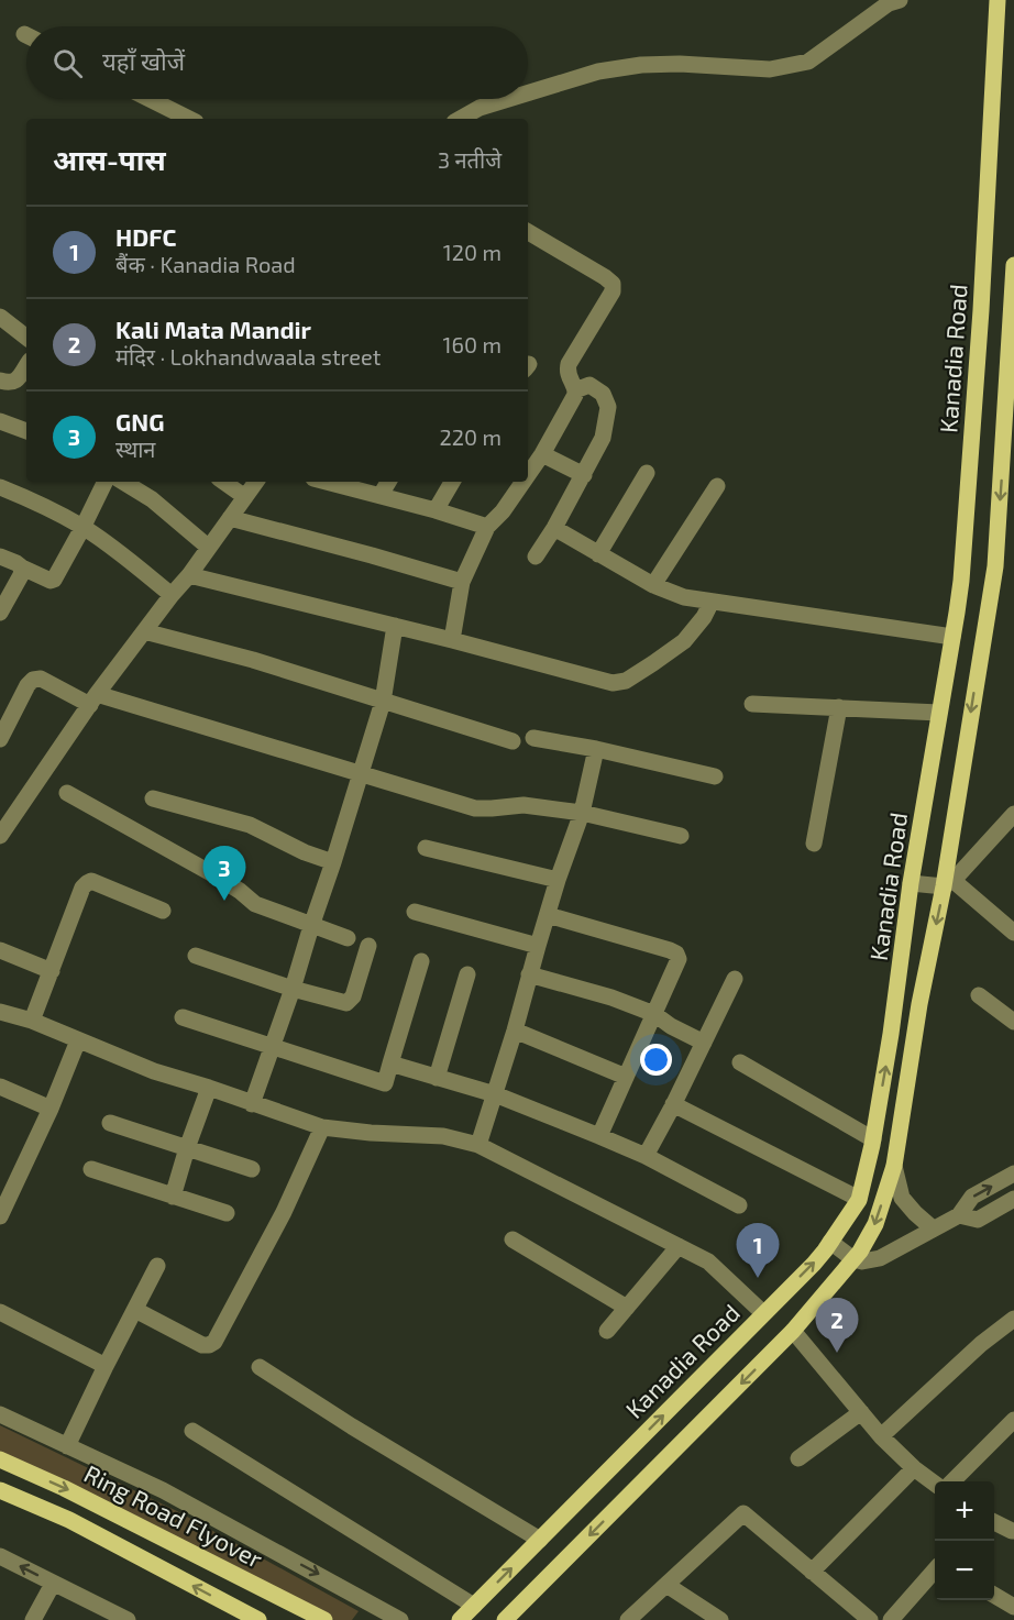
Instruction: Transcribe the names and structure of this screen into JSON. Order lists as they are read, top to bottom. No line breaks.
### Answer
{"streets":{"main road":["Kanadia Road","Ring Road Flyover"]},"page":{"search":"यहाँ खोजें","heading":["आस-पास","3 नतीजे"],"list":[{"mark":"1","name":"HDFC","note":"बैंक · Kanadia Road","value":"120 m"},{"mark":"2","name":"Kali Mata Mandir","note":"मंदिर · Lokhandwaala street","value":"160 m"},{"mark":"3","name":"GNG","note":"स्थान","value":"220 m"}],"pins":["3","1","2"],"map_buttons":["+","−"]}}
